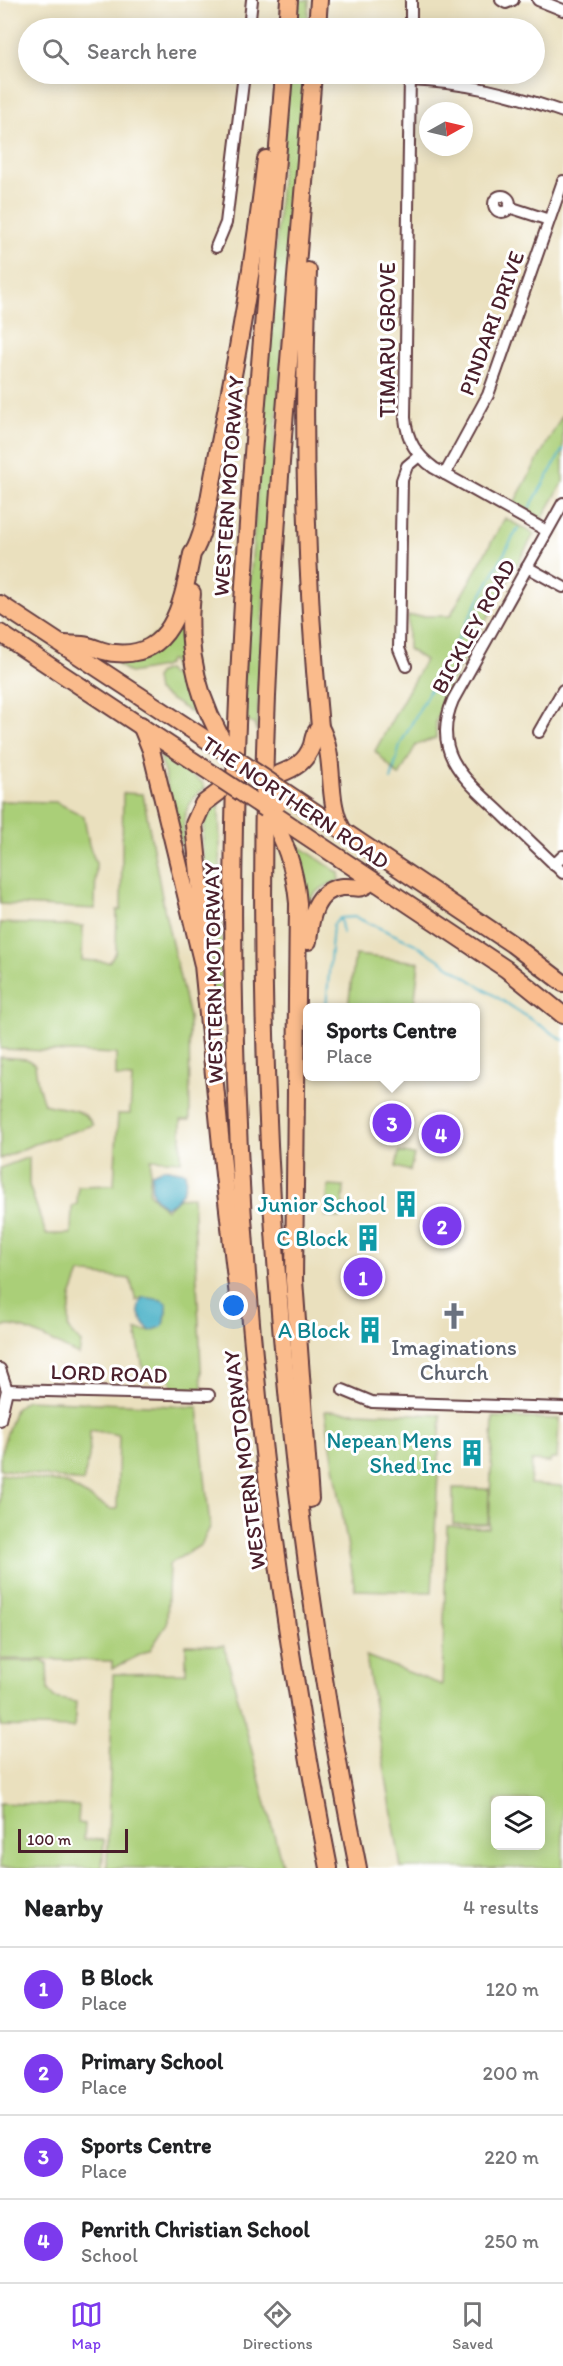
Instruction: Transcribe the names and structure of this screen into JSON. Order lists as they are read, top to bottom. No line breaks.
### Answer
{"streets":{"highway":["WESTERN MOTORWAY","THE NORTHERN ROAD"],"street":["PINDARI DRIVE","TIMARU GROVE","BICKLEY ROAD","LORD ROAD"]},"places":{"building":["Junior School","C Block","A Block","Nepean Mens Shed Inc"],"church":["Imaginations Church"]},"scale_bar":"100 m","north":"right","page":{"search":"Search here","popup":["Sports Centre","Place"],"pins":["3","4","2","1"],"scale":"100 m","heading":["Nearby","4 results"],"list":[{"mark":"1","name":"B Block","note":"Place","value":"120 m"},{"mark":"2","name":"Primary School","note":"Place","value":"200 m"},{"mark":"3","name":"Sports Centre","note":"Place","value":"220 m"},{"mark":"4","name":"Penrith Christian School","note":"School","value":"250 m"}],"nav":["Map","Directions","Saved"]}}
